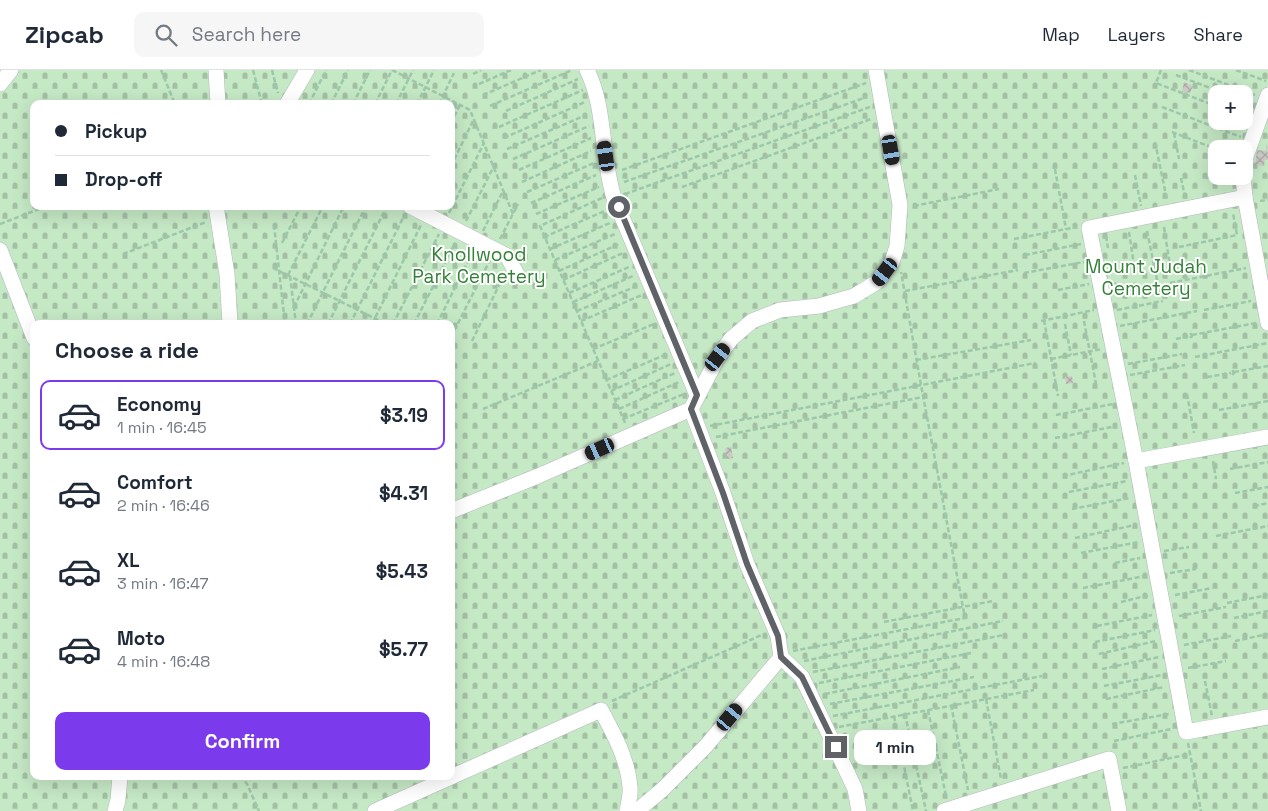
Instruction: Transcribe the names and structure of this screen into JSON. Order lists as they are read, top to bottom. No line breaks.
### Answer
{"parks":["Knollwood Park Cemetery","Mount Judah Cemetery"],"page":{"header":"Zipcab","search":"Search here","nav":["Map","Layers","Share"],"map_buttons":["+","−"],"banner":["Pickup","Drop-off"],"heading":"Choose a ride","list":[{"name":"Economy","note":"1 min · 16:45","value":"$3.19"},{"name":"Comfort","note":"2 min · 16:46","value":"$4.31"},{"name":"XL","note":"3 min · 16:47","value":"$5.43"},{"name":"Moto","note":"4 min · 16:48","value":"$5.77"}],"buttons":"Confirm","bubble":"1 min"}}
